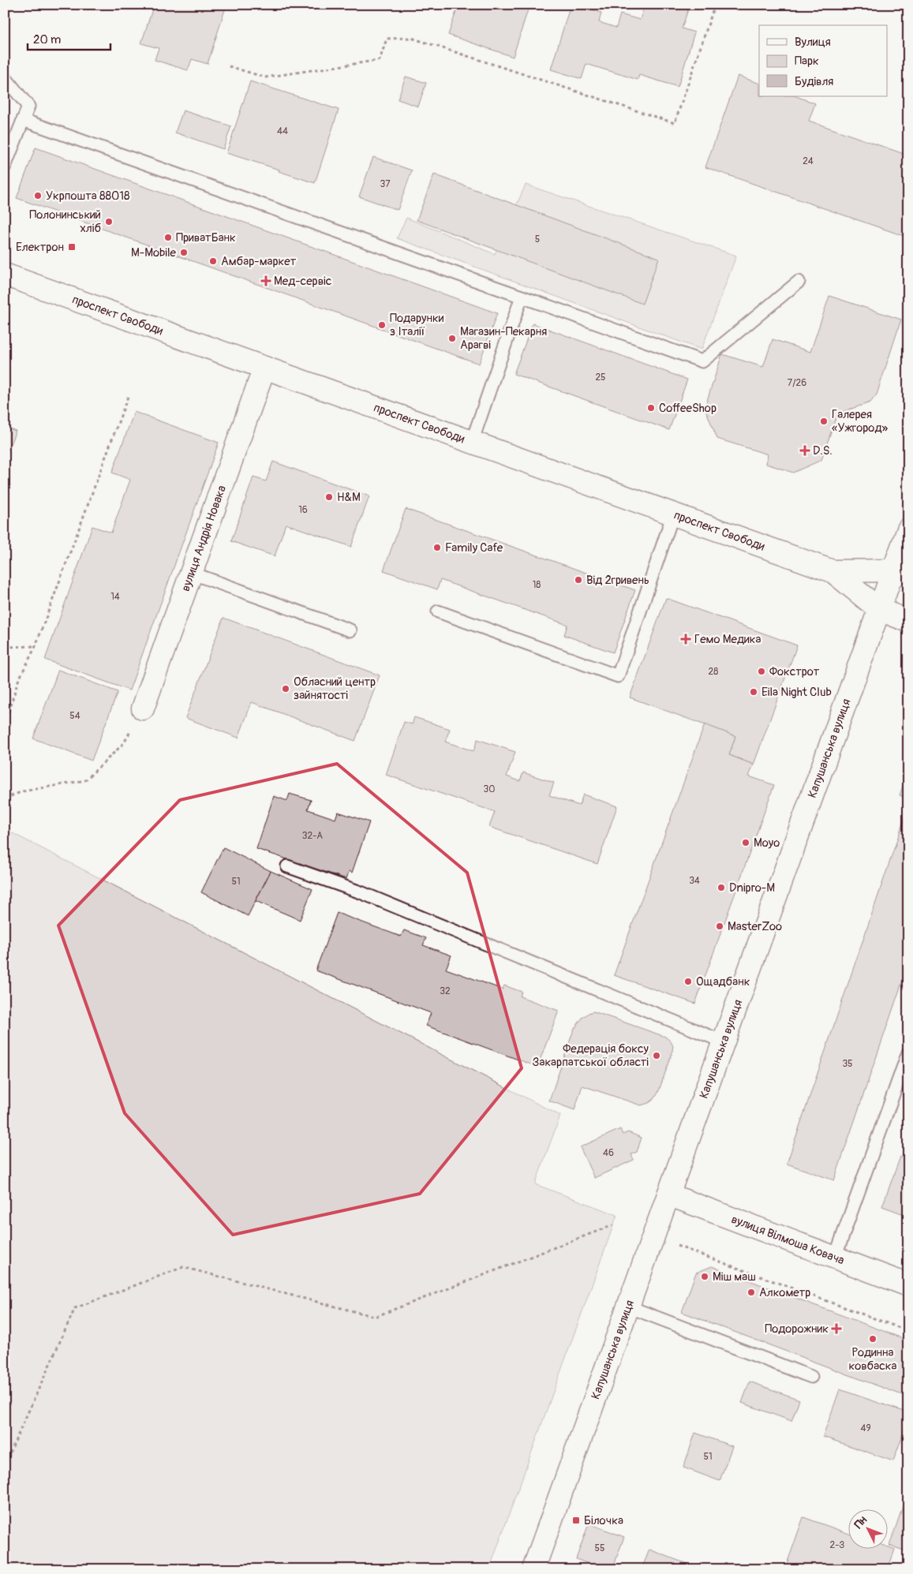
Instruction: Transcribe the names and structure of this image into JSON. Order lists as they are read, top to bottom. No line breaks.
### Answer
{"streets":{"street":["проспект Свободи","вулиця Андрія Новака","Капушанська вулиця","вулиця Вілмоша Ковача"]},"crossings":[["проспект Свободи","вулиця Андрія Новака"],["проспект Свободи","Капушанська вулиця"],["Капушанська вулиця","вулиця Вілмоша Ковача"]],"places":{"other":["Укрпошта 88018","Полонинський хліб","ПриватБанк","M-Mobile","Амбар-маркет","Подарунки з Італії","Магазин-Пекарня Арагві","CoffeeShop","Галерея «Ужгород»","H&M","Family Cafe","Від 2гривень","Фокстрот","Обласний центр зайнятості","Eila Night Club","Moyo","Dnipro-M","MasterZoo","Ощадбанк","Федерація боксу Закарпатської області","Міш маш","Алкометр","Родинна ковбаска"],"transit":["Електрон","Білочка"],"health":["Мед-сервіс","D.S.","Гемо Медика","Подорожник"]},"house_numbers":["44","24","37","5","25","7/26","16","18","14","28","54","30","32-А","34","51","32","35","46","49","51","2-З","55"],"legend":["Вулиця","Парк","Будівля"],"scale_bar":"20 m","north":"top left"}
